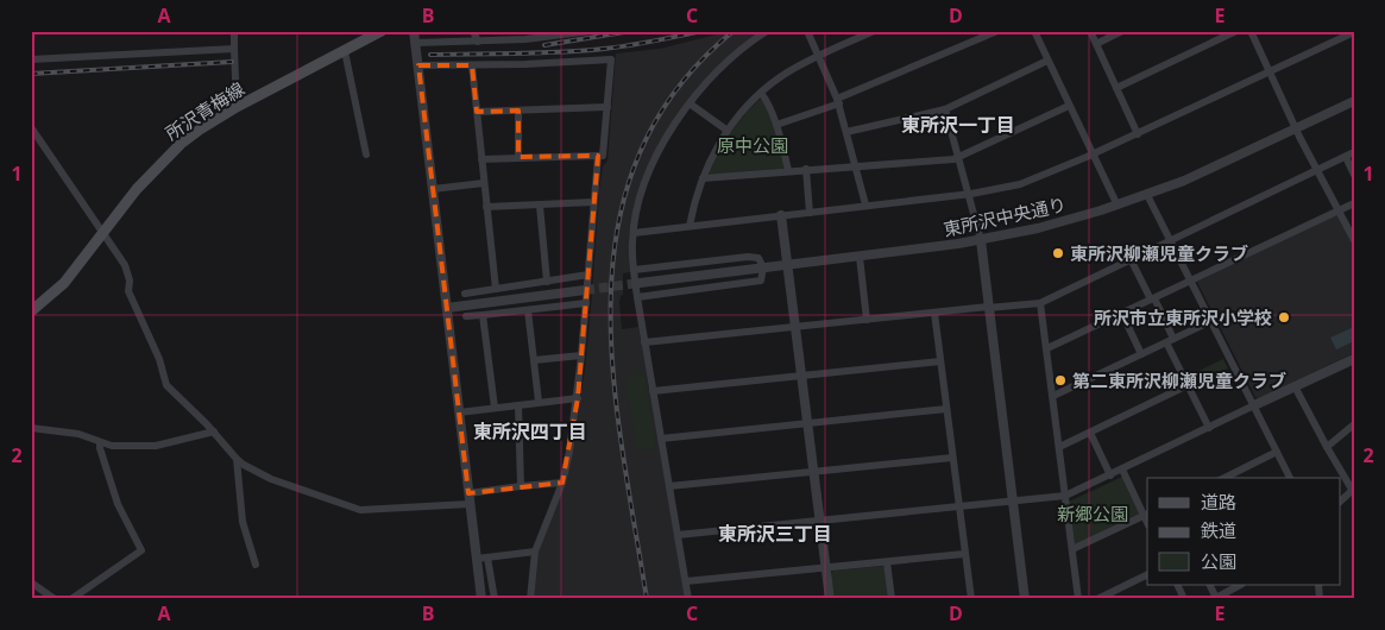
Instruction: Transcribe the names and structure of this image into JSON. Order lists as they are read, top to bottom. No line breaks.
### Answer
{"streets":{"main road":["所沢青梅線"],"street":["東所沢中央通り"]},"districts":["東所沢一丁目","東所沢四丁目","東所沢三丁目"],"parks":["原中公園","新郷公園"],"places":["東所沢柳瀬児童クラブ","所沢市立東所沢小学校","第二東所沢柳瀬児童クラブ"],"legend":["道路","鉄道","公園"],"grid":{"columns":["A","B","C","D","E"],"rows":["1","2"]}}
